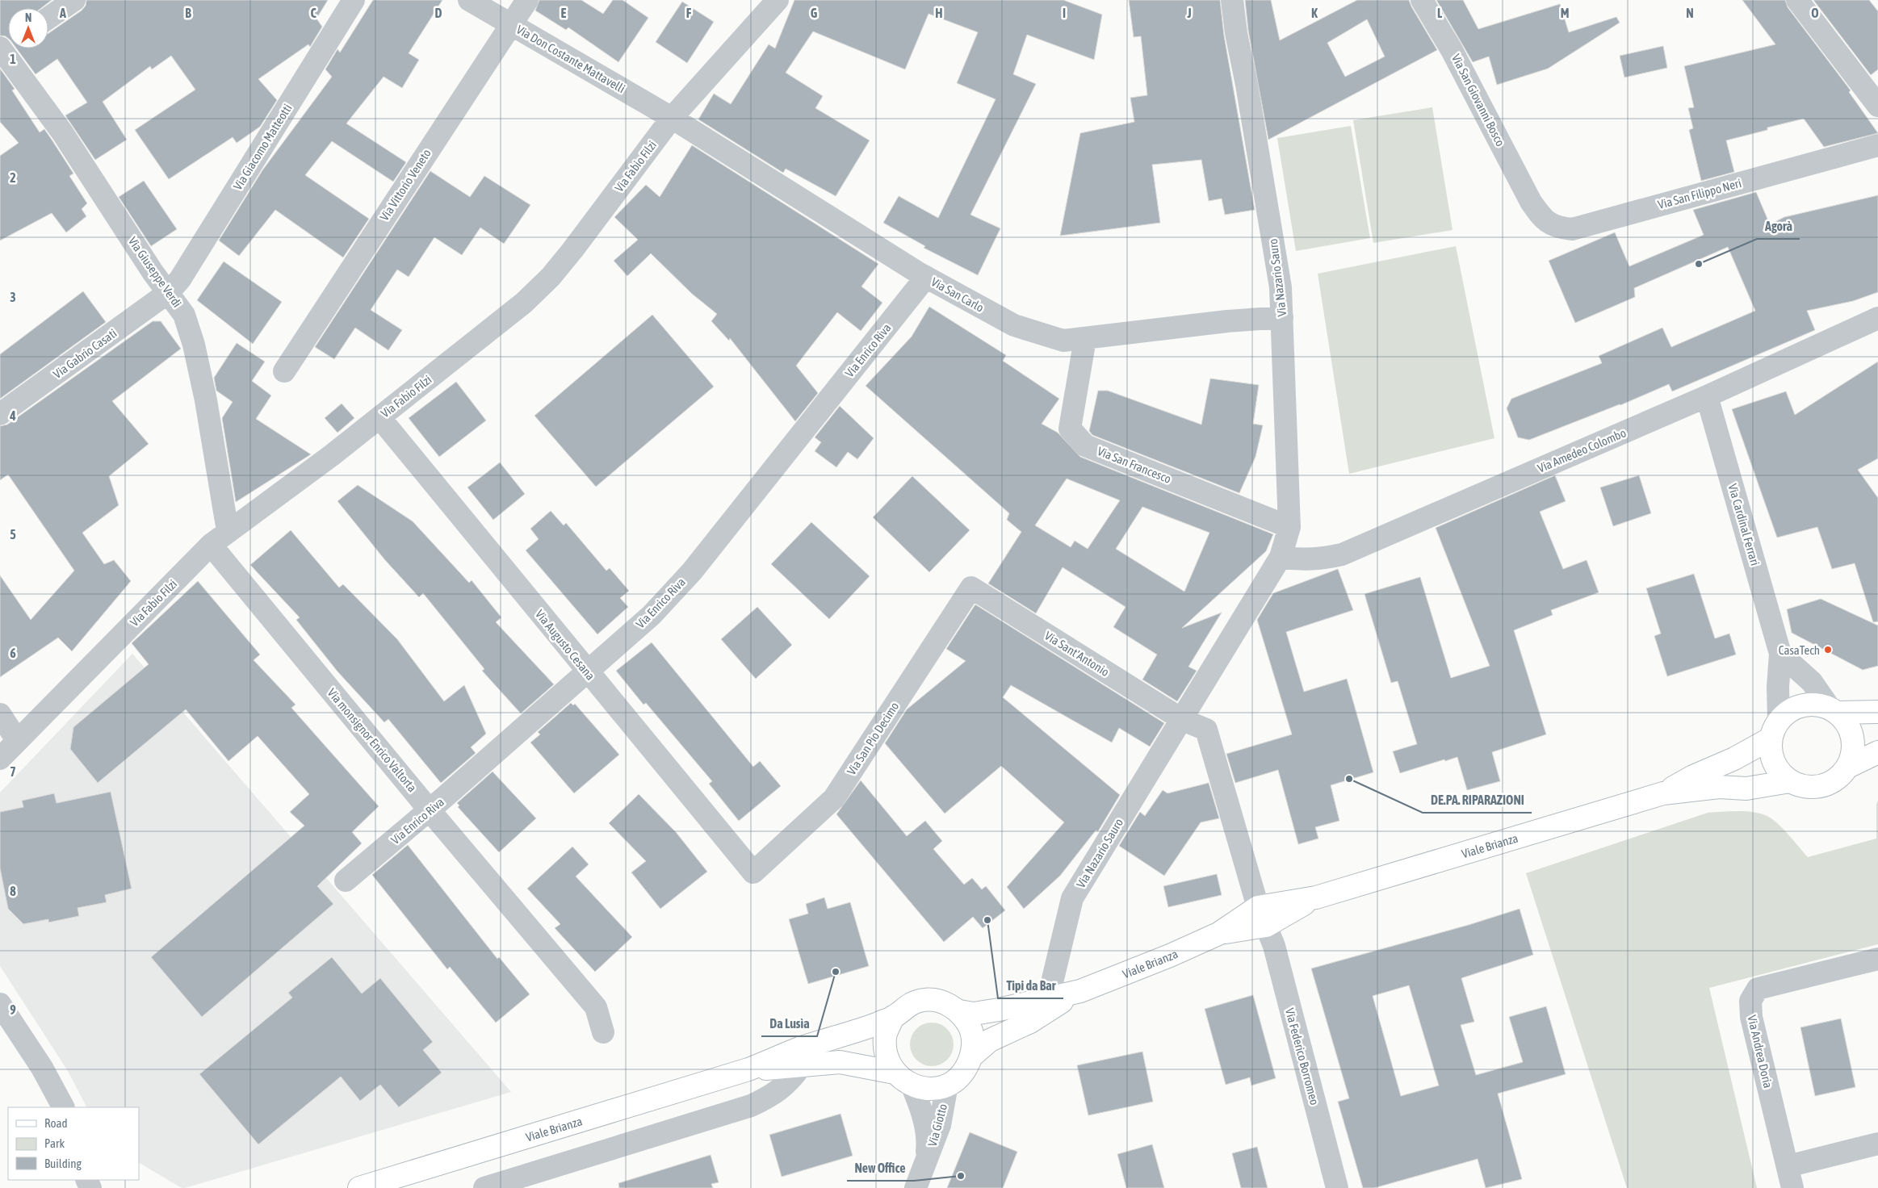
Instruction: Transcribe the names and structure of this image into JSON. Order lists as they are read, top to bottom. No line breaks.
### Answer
{"streets":{"main road":["Viale Brianza"],"street":["Via Don Costante Mattavelli","Via San Giovanni Bosco","Via Giacomo Matteotti","Via Fabio Filzi","Via Vittorio Veneto","Via San Filippo Neri","Via Giuseppe Verdi","Via Nazario Sauro","Via San Carlo","Via Enrico Riva","Via Gabrio Casati","Via Amedeo Colombo","Via San Francesco","Via Cardinal Ferrari","Via Augusto Cesana","Via Sant'Antonio","Via San Pio Decimo","Via monsignor Enrico Valtorta","Via Andrea Doria","Via Federico Borromeo","Via Giotto"]},"crossings":[["Via Don Costante Mattavelli","Via Fabio Filzi"],["Via Don Costante Mattavelli","Via Vittorio Veneto"],["Via Don Costante Mattavelli","Via San Carlo"],["Via San Giovanni Bosco","Via San Filippo Neri"],["Via Giacomo Matteotti","Via Giuseppe Verdi"],["Via Giacomo Matteotti","Via Gabrio Casati"],["Via Fabio Filzi","Via Giuseppe Verdi"],["Via Fabio Filzi","Via San Carlo"],["Via Fabio Filzi","Via Augusto Cesana"],["Via Fabio Filzi","Via monsignor Enrico Valtorta"],["Via Giuseppe Verdi","Via Gabrio Casati"],["Via Giuseppe Verdi","Via monsignor Enrico Valtorta"],["Via Nazario Sauro","Via San Carlo"],["Via Nazario Sauro","Via Amedeo Colombo"],["Via Nazario Sauro","Via San Francesco"],["Via Nazario Sauro","Via Sant'Antonio"],["Via Nazario Sauro","Viale Brianza"],["Via Nazario Sauro","Via Federico Borromeo"],["Via San Carlo","Via Enrico Riva"],["Via San Carlo","Via San Francesco"],["Via Enrico Riva","Via Augusto Cesana"],["Via Enrico Riva","Via monsignor Enrico Valtorta"],["Via Amedeo Colombo","Via Cardinal Ferrari"],["Via Cardinal Ferrari","Viale Brianza"],["Via Augusto Cesana","Via San Pio Decimo"],["Via Sant'Antonio","Via San Pio Decimo"],["Via Sant'Antonio","Via Federico Borromeo"],["Viale Brianza","Via Federico Borromeo"],["Viale Brianza","Via Giotto"]],"places":["Agorà","CasaTech","DE.PA. RIPARAZIONI","Tipi da Bar","Da Lusìa","New Office"],"legend":["Road","Park","Building"],"north":"top","grid":{"columns":["A","B","C","D","E","F","G","H","I","J","K","L","M","N","O"],"rows":["1","2","3","4","5","6","7","8","9"]}}
